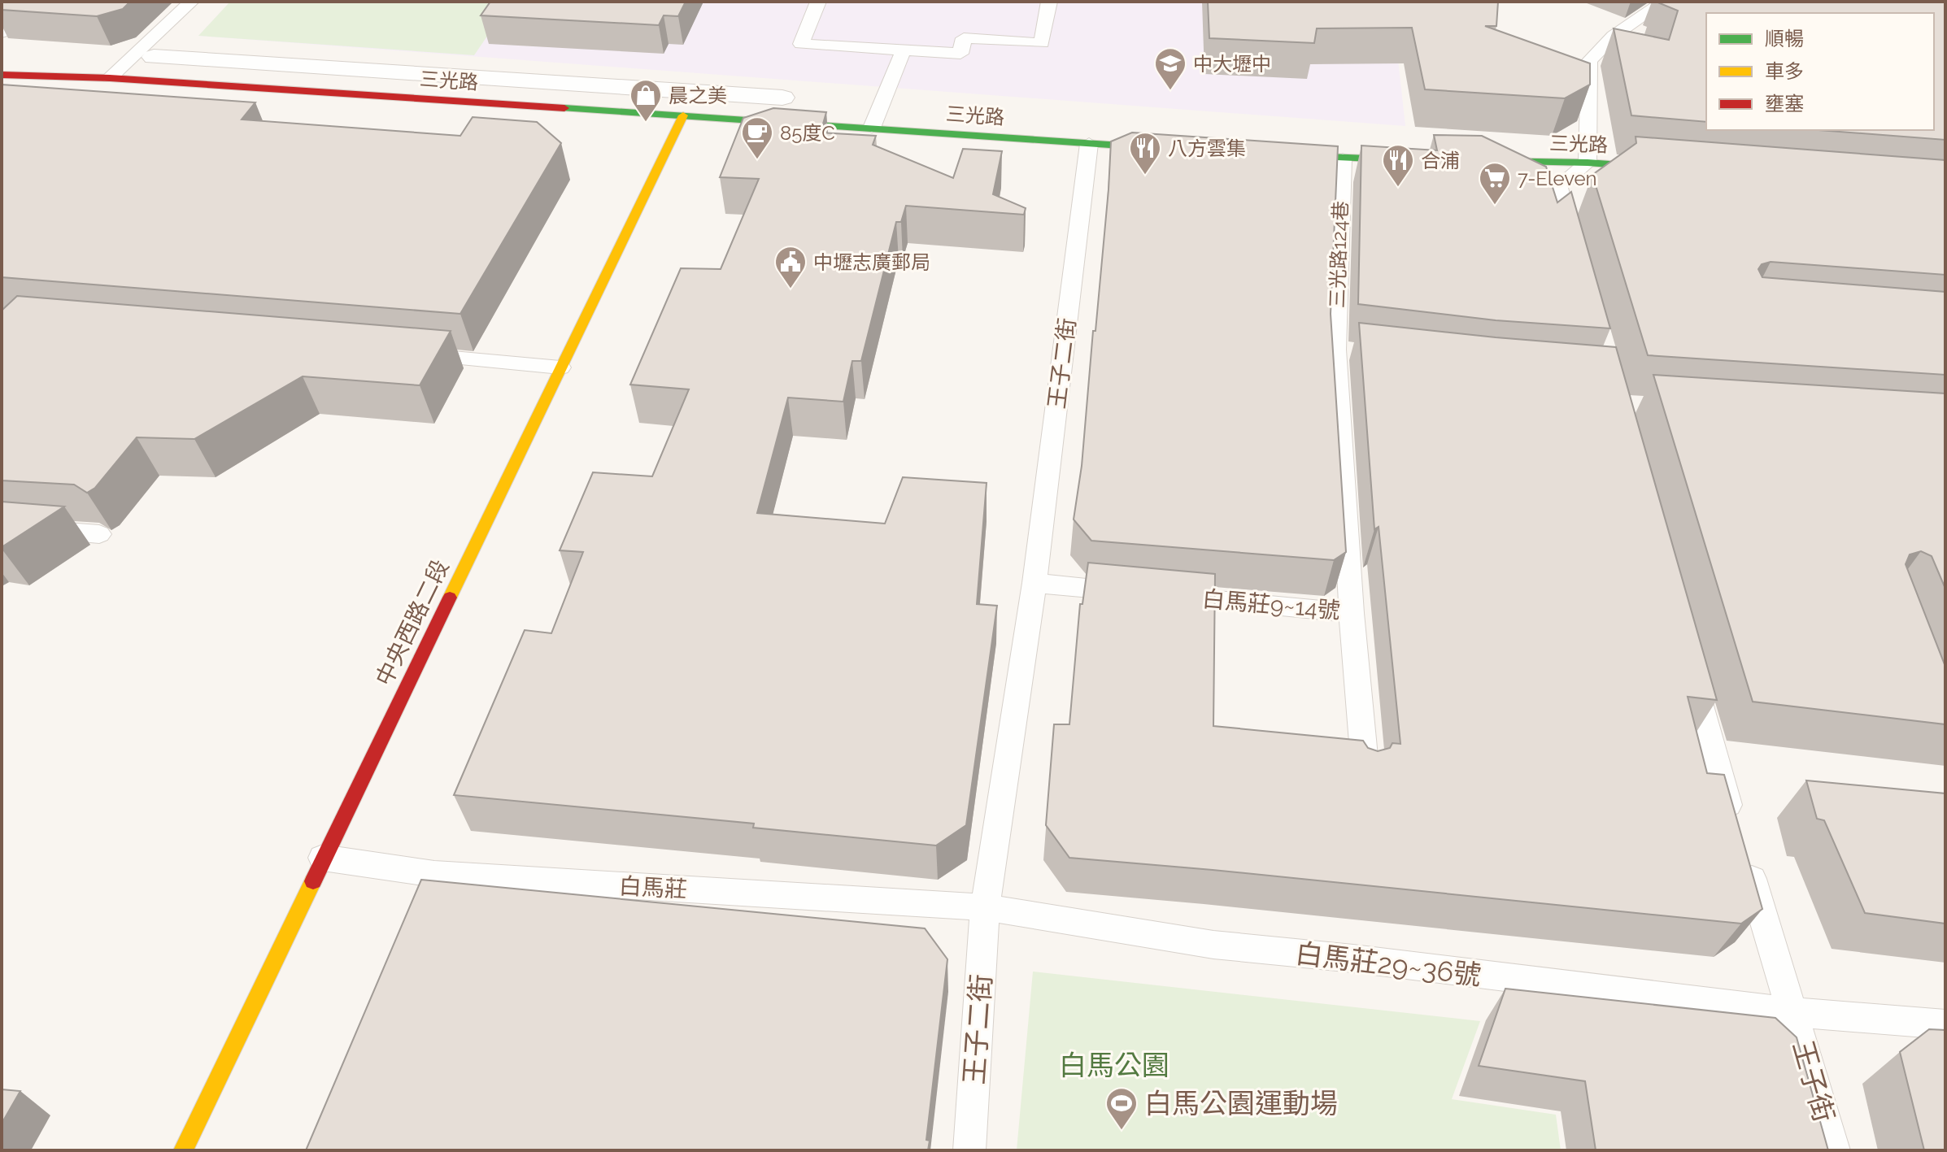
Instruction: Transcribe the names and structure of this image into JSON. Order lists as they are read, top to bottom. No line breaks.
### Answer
{"streets":{"street":["三光路","中央西路二段"],"lane":["三光路124巷","王子二街","白馬莊9~14號","白馬莊","白馬莊29~36號","王子街"]},"crossings":[["三光路","王子二街"],["三光路","中央西路二段"],["三光路124巷","白馬莊9~14號"],["王子二街","白馬莊"],["王子二街","白馬莊29~36號"],["中央西路二段","白馬莊"],["白馬莊","白馬莊29~36號"],["白馬莊29~36號","王子街"]],"parks":["白馬公園"],"places":{"school or university":["中大壢中"],"shop":["晨之美"],"cafe":["85度C"],"restaurant":["八方雲集","合浦"],"supermarket":["7-Eleven"],"public building":["中壢志廣郵局"],"sports":["白馬公園運動場"]},"legend":["順暢","車多","壅塞"]}
